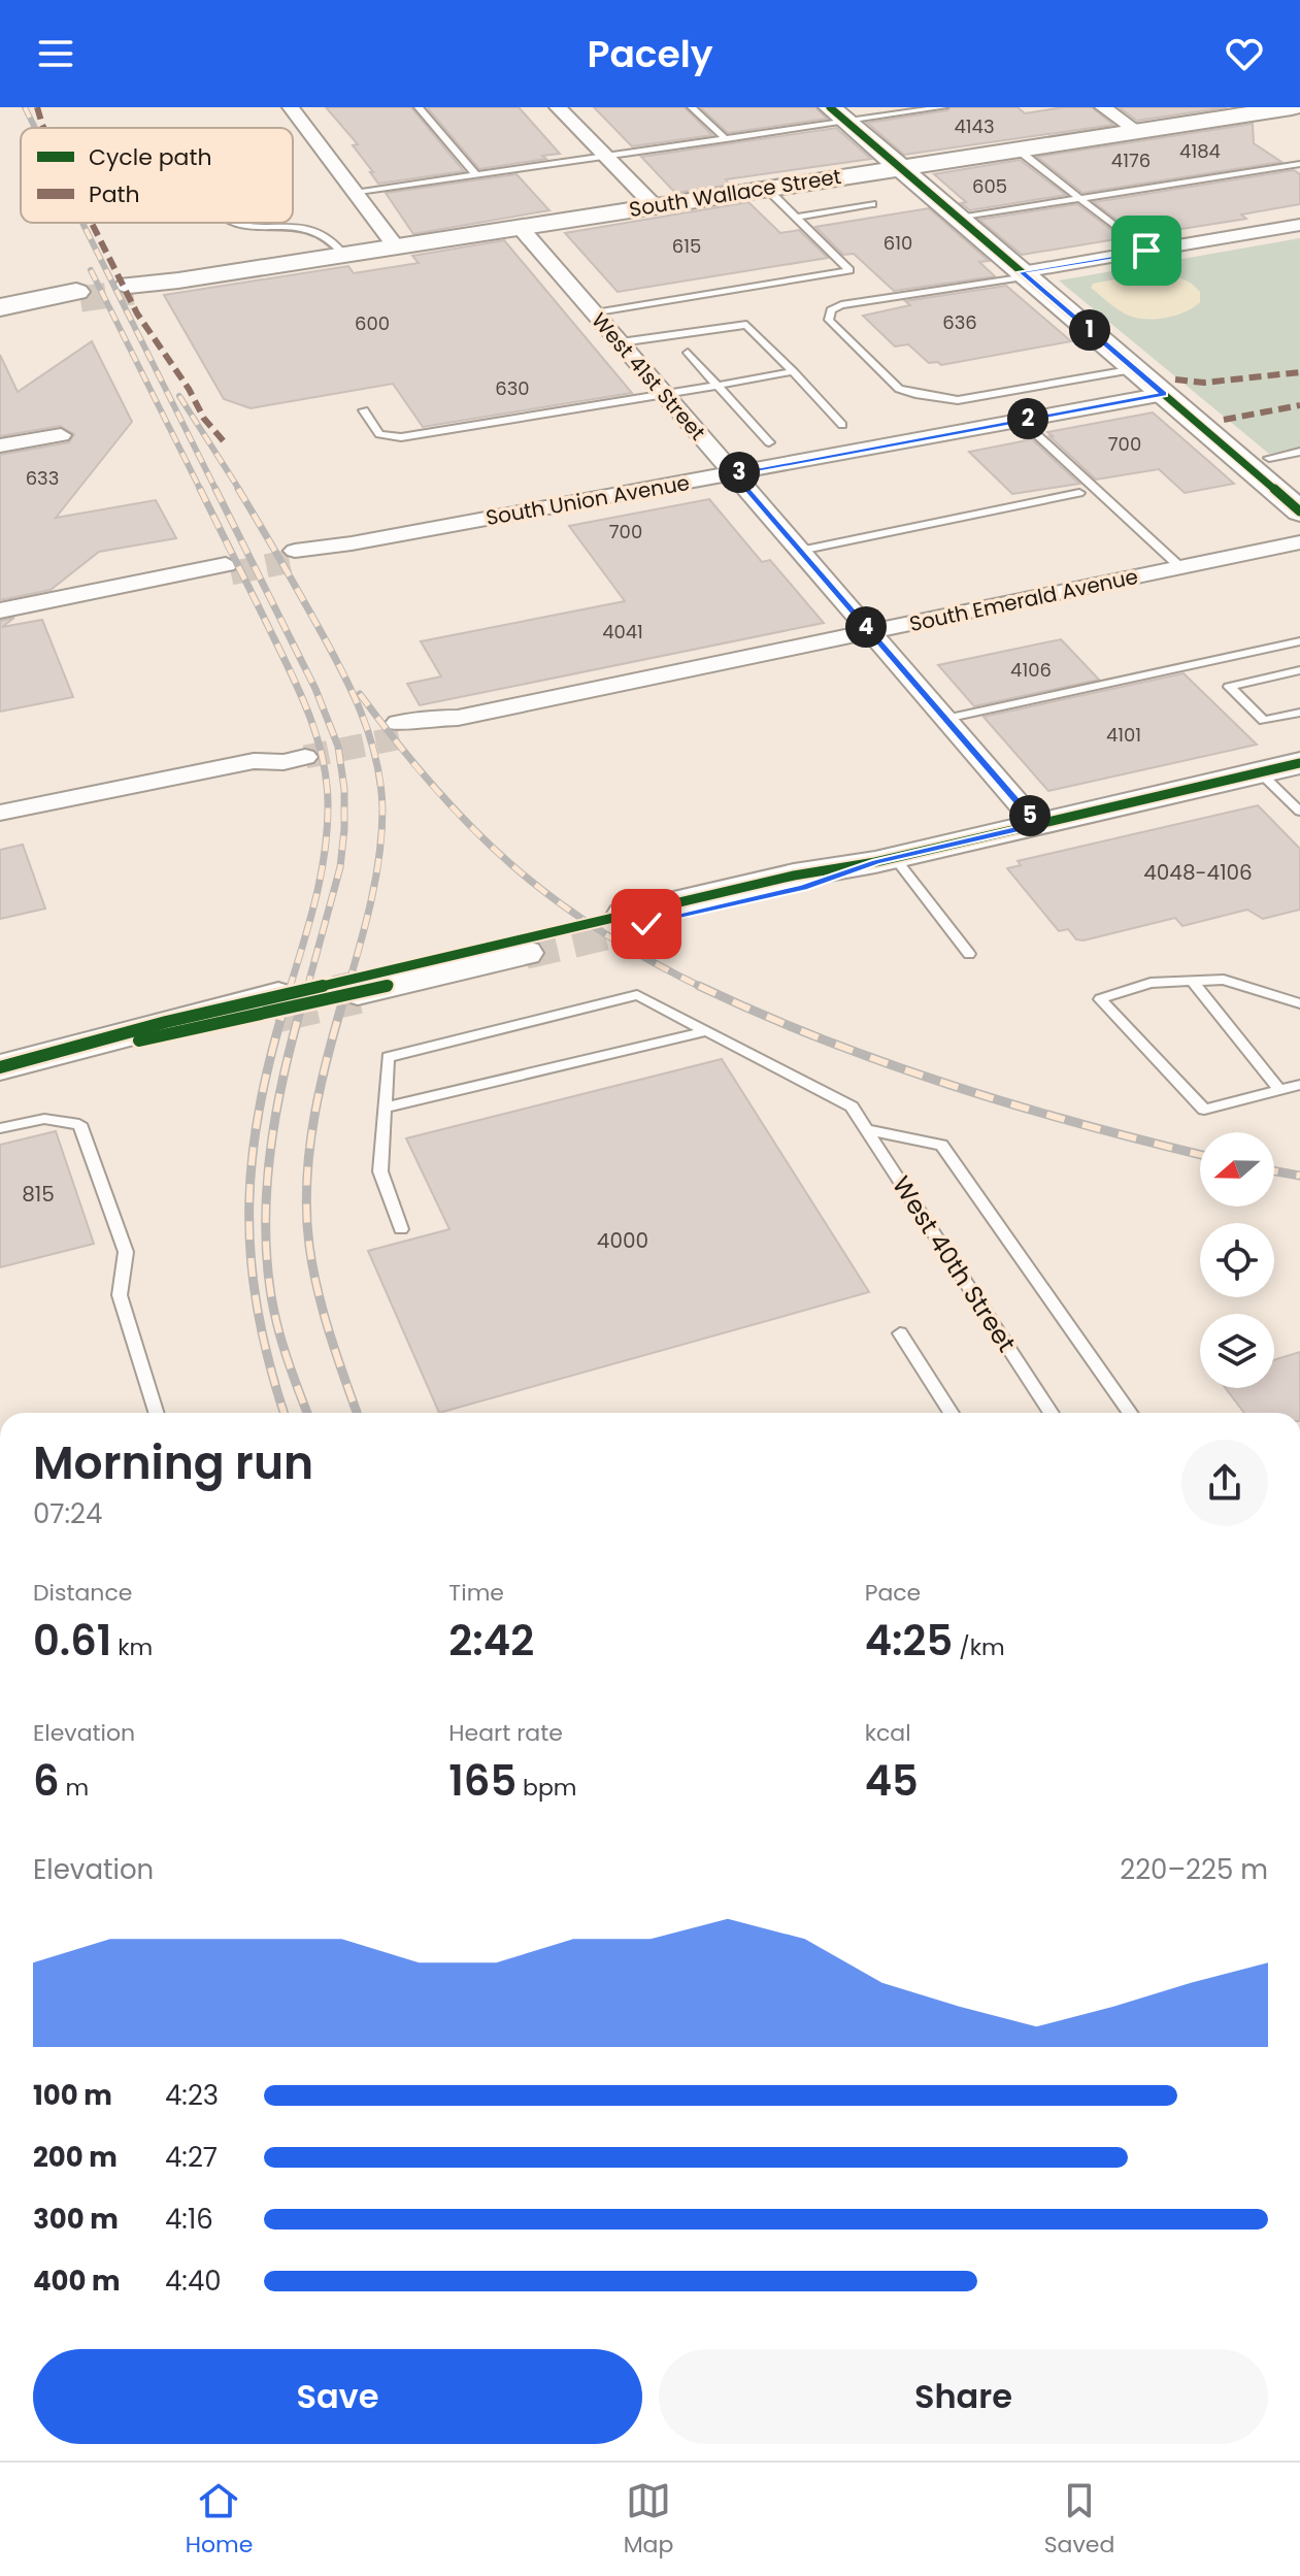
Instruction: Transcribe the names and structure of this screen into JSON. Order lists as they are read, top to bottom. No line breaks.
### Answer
{"streets":{"street":["South Wallace Street","West 41st Street","South Union Avenue","South Emerald Avenue"],"lane":["West 40th Street"]},"crossings":[["South Wallace Street","West 41st Street"],["West 41st Street","South Union Avenue"],["West 41st Street","South Emerald Avenue"]],"house_numbers":["4143","4184","4176","605","610","615","636","600","630","700","633","700","4041","4106","4101","4048-4106","815","4000"],"legend":["Cycle path","Path"],"north":"left","page":{"header":"Pacely","pins":["1","2","3","4","5"],"heading":["Morning run","07:24"],"stats":[["Distance","0.61 km"],["Time","2:42"],["Pace","4:25 /km"],["Elevation","6 m"],["Heart rate","165 bpm"],["kcal","45"]],"chart":["Elevation","220–225 m"],"list":[{"name":"100 m","note":"4:23"},{"name":"200 m","note":"4:27"},{"name":"300 m","note":"4:16"},{"name":"400 m","note":"4:40"}],"buttons":["Save","Share"],"tabs":["Home","Map","Saved"]}}
